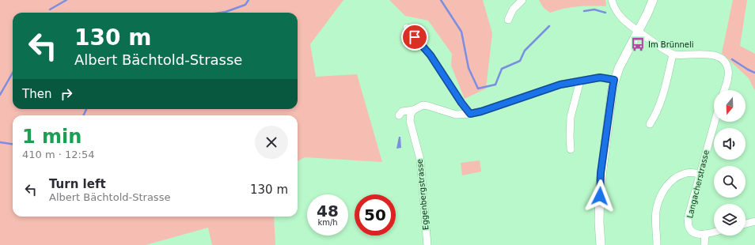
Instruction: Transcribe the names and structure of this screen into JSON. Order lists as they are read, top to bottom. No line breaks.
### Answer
{"streets":{"street":["Langacherstrasse","Eggenbergstrasse"]},"places":{"bus stop":["Im Brünneli"]},"north":"bottom","page":{"turn":["130 m","Albert Bächtold-Strasse"],"then":"Then","heading":["1 min","410 m · 12:54"],"list":[{"name":"Turn left","note":"Albert Bächtold-Strasse","value":"130 m"}],"speed":"48 km/h","limit":"50"}}
